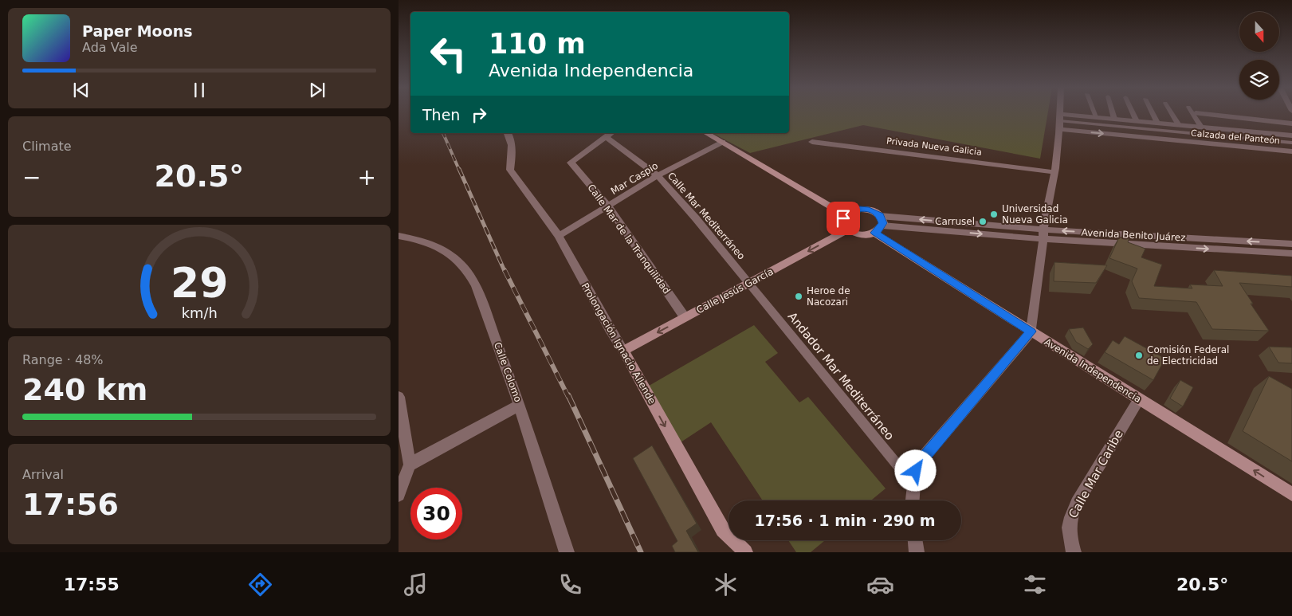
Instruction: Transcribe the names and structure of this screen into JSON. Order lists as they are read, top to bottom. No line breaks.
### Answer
{"streets":{"main road":["Calle Jesús García","Prolongación Ignacio Allende","Avenida Independencia"],"street":["Calzada del Panteón","Privada Nueva Galicia","Mar Caspio","Calle Mar Mediterráneo","Avenida Benito Juárez","Calle Mar de la Tranquilidad","Calle Colomo","Andador Mar Mediterráneo","Calle Mar Caribe"]},"crossings":[["Mar Caspio","Calle Mar Mediterráneo"],["Mar Caspio","Calle Mar de la Tranquilidad"],["Mar Caspio","Prolongación Ignacio Allende"],["Calle Mar Mediterráneo","Calle Mar de la Tranquilidad"],["Calle Mar Mediterráneo","Calle Jesús García"],["Calle Mar Mediterráneo","Andador Mar Mediterráneo"],["Avenida Benito Juárez","Calle Jesús García"],["Avenida Benito Juárez","Avenida Independencia"],["Calle Mar de la Tranquilidad","Calle Jesús García"],["Calle Jesús García","Prolongación Ignacio Allende"],["Calle Jesús García","Avenida Independencia"],["Calle Jesús García","Andador Mar Mediterráneo"],["Avenida Independencia","Calle Mar Caribe"]],"one_way":["Calle Jesús García","Prolongación Ignacio Allende","Avenida Independencia"],"places":["Universidad Nueva Galicia","Carrusel","Heroe de Nacozari","Comisión Federal de Electricidad"],"north":"bottom","page":{"turn":["110 m","Avenida Independencia"],"song":["Paper Moons","Ada Vale"],"then":"Then","tile":["Climate",["Range · 48%","240 km"],["Arrival","17:56"]],"heat":["−","20.5°","+"],"limit":"30","trip":"17:56 · 1 min · 290 m","tabs":["17:55","20.5°"],"gauge":["29","km/h"]}}
